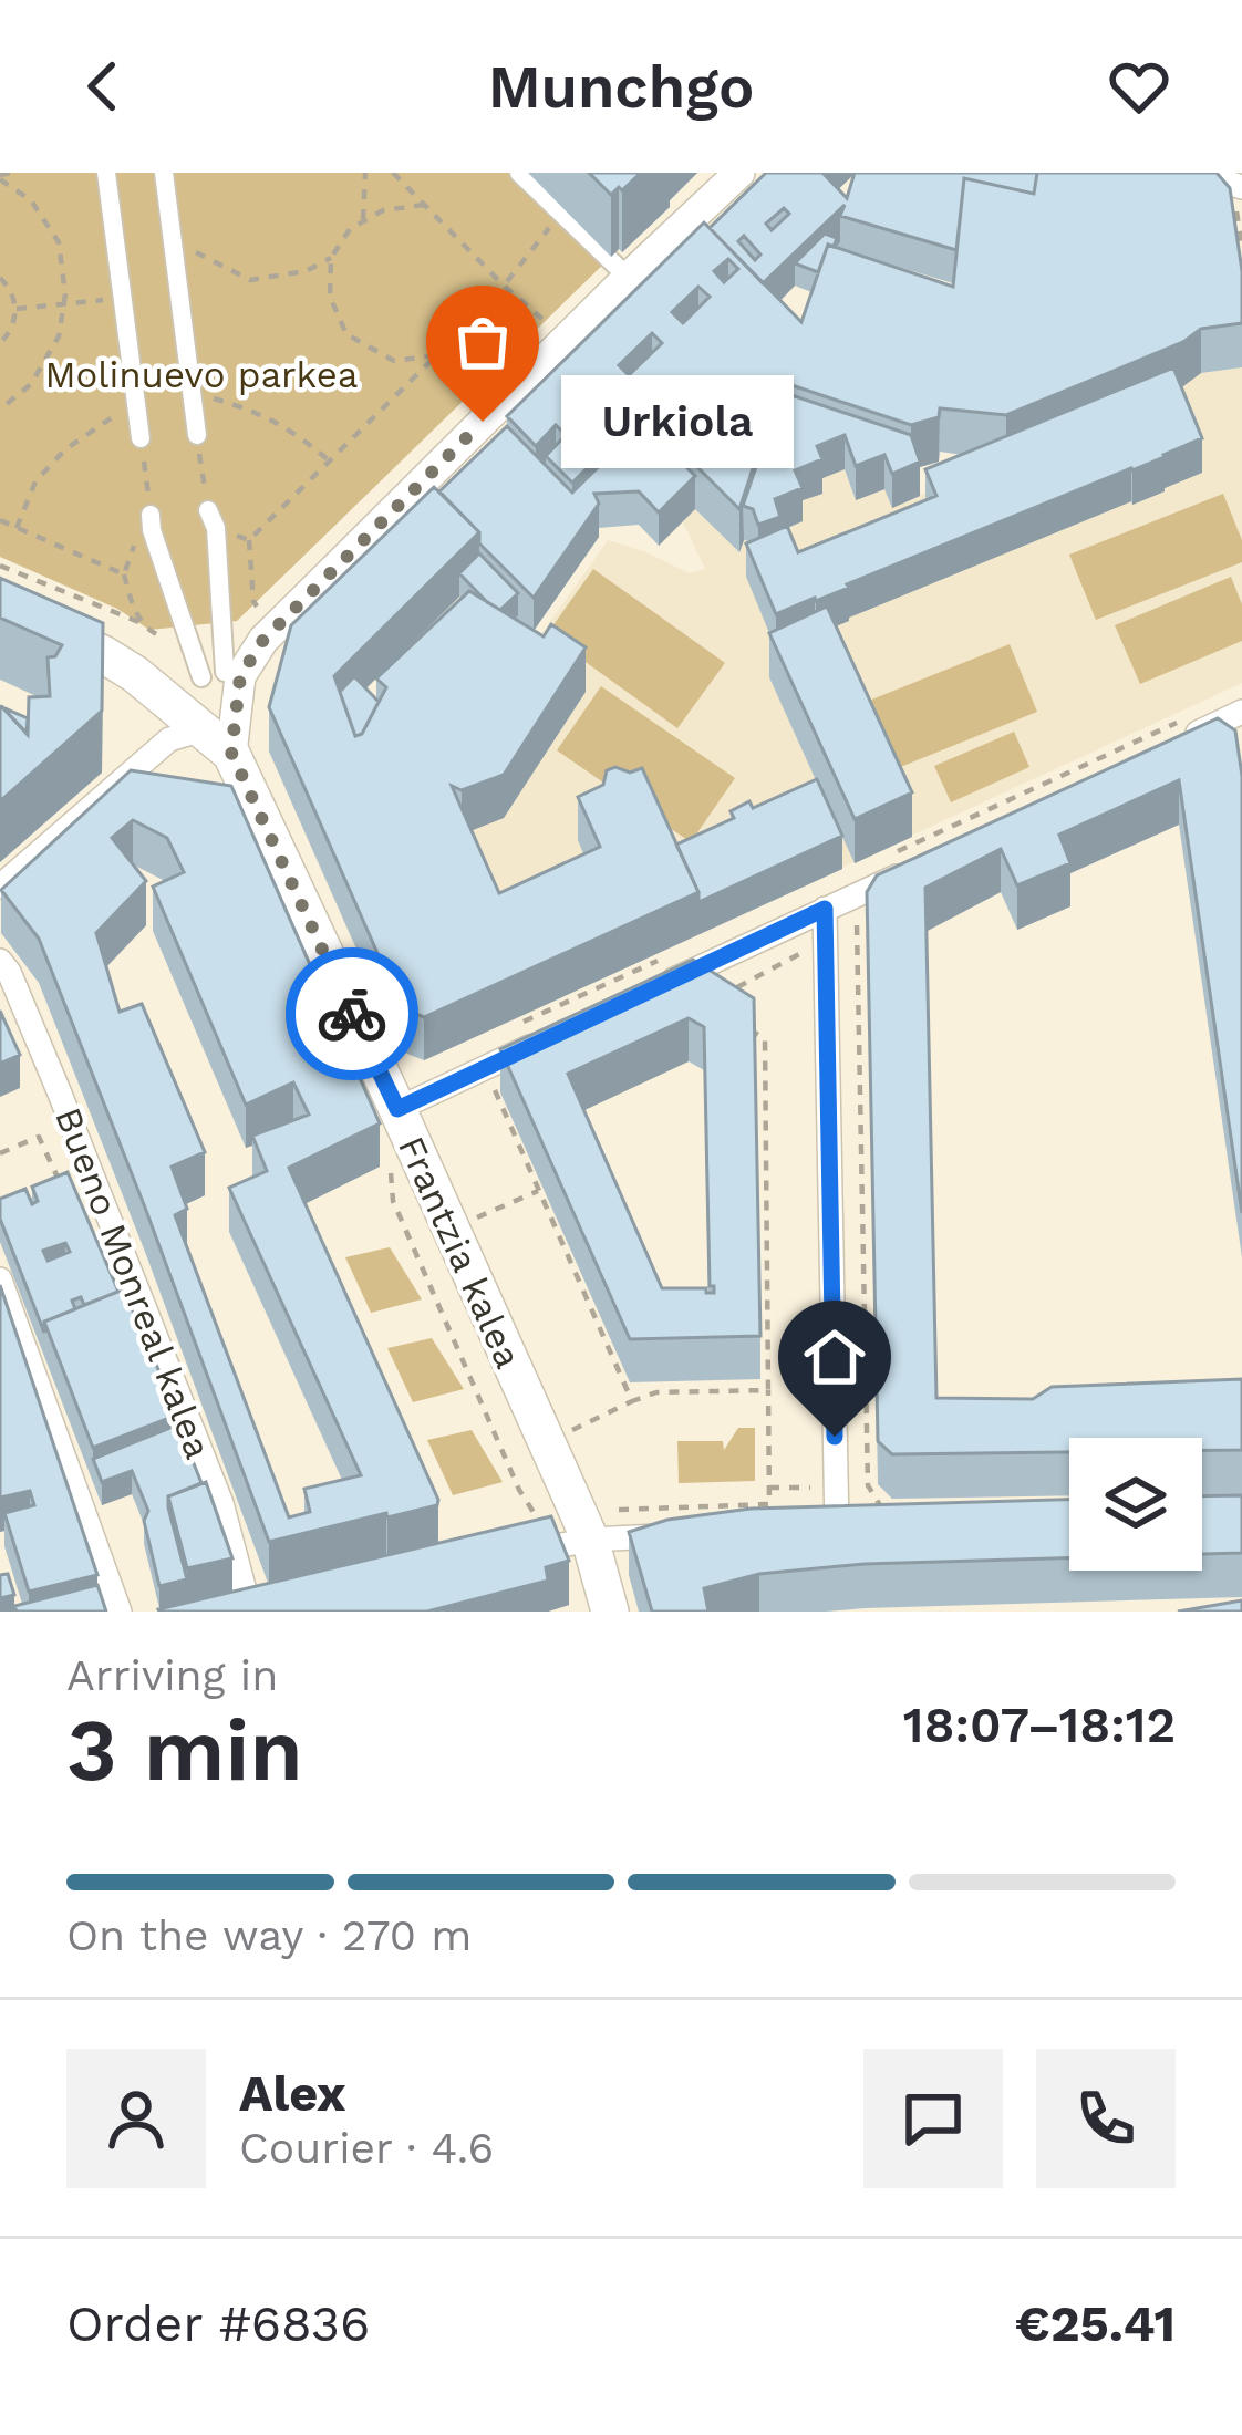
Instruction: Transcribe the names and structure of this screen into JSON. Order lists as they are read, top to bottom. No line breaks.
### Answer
{"streets":{"main road":["Frantzia kalea"],"street":["Bueno Monreal kalea"]},"parks":["Molinuevo parkea"],"places":["Urkiola"],"page":{"header":"Munchgo","bubble":"Urkiola","heading":["3 min","Arriving in","18:07–18:12"],"panel":["Alex","Courier · 4.6","Order #6836","€25.41"],"bar":"On the way · 270 m"}}
